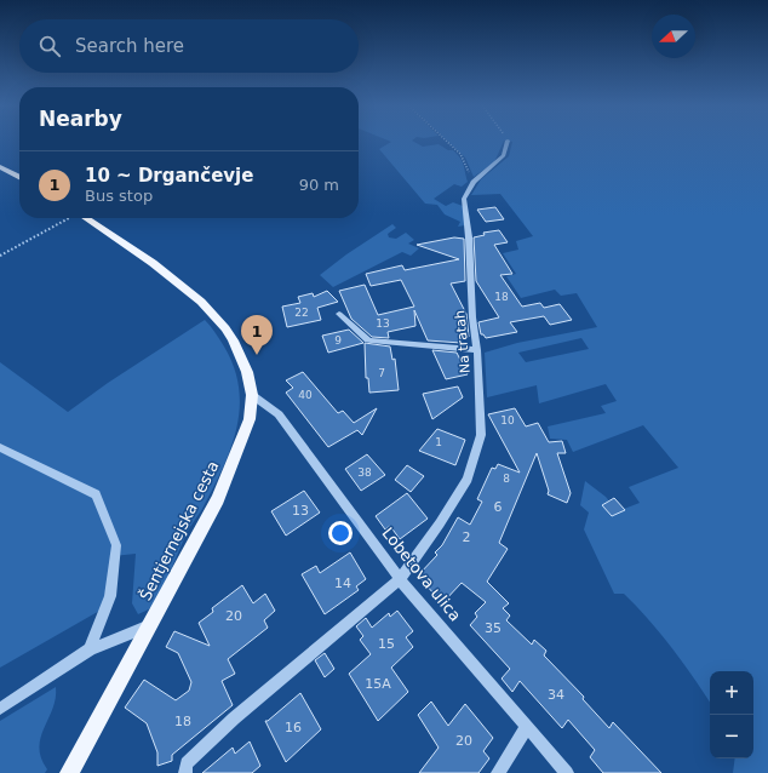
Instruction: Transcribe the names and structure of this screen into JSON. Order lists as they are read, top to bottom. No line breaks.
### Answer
{"streets":{"main road":["Šentjernejska cesta"],"street":["Na tratah","Lobetova ulica"]},"crossings":[["Na tratah","Lobetova ulica"],["Šentjernejska cesta","Lobetova ulica"]],"house_numbers":["18","22","13","9","7","40","10","1","38","8","6","13","2","14","20","35","15","15A","34","18","16","20"],"north":"left","page":{"search":"Search here","heading":"Nearby","list":[{"mark":"1","name":"10 ~ Drgančevje","note":"Bus stop","value":"90 m"}],"pins":"1","map_buttons":["+","−"]}}
